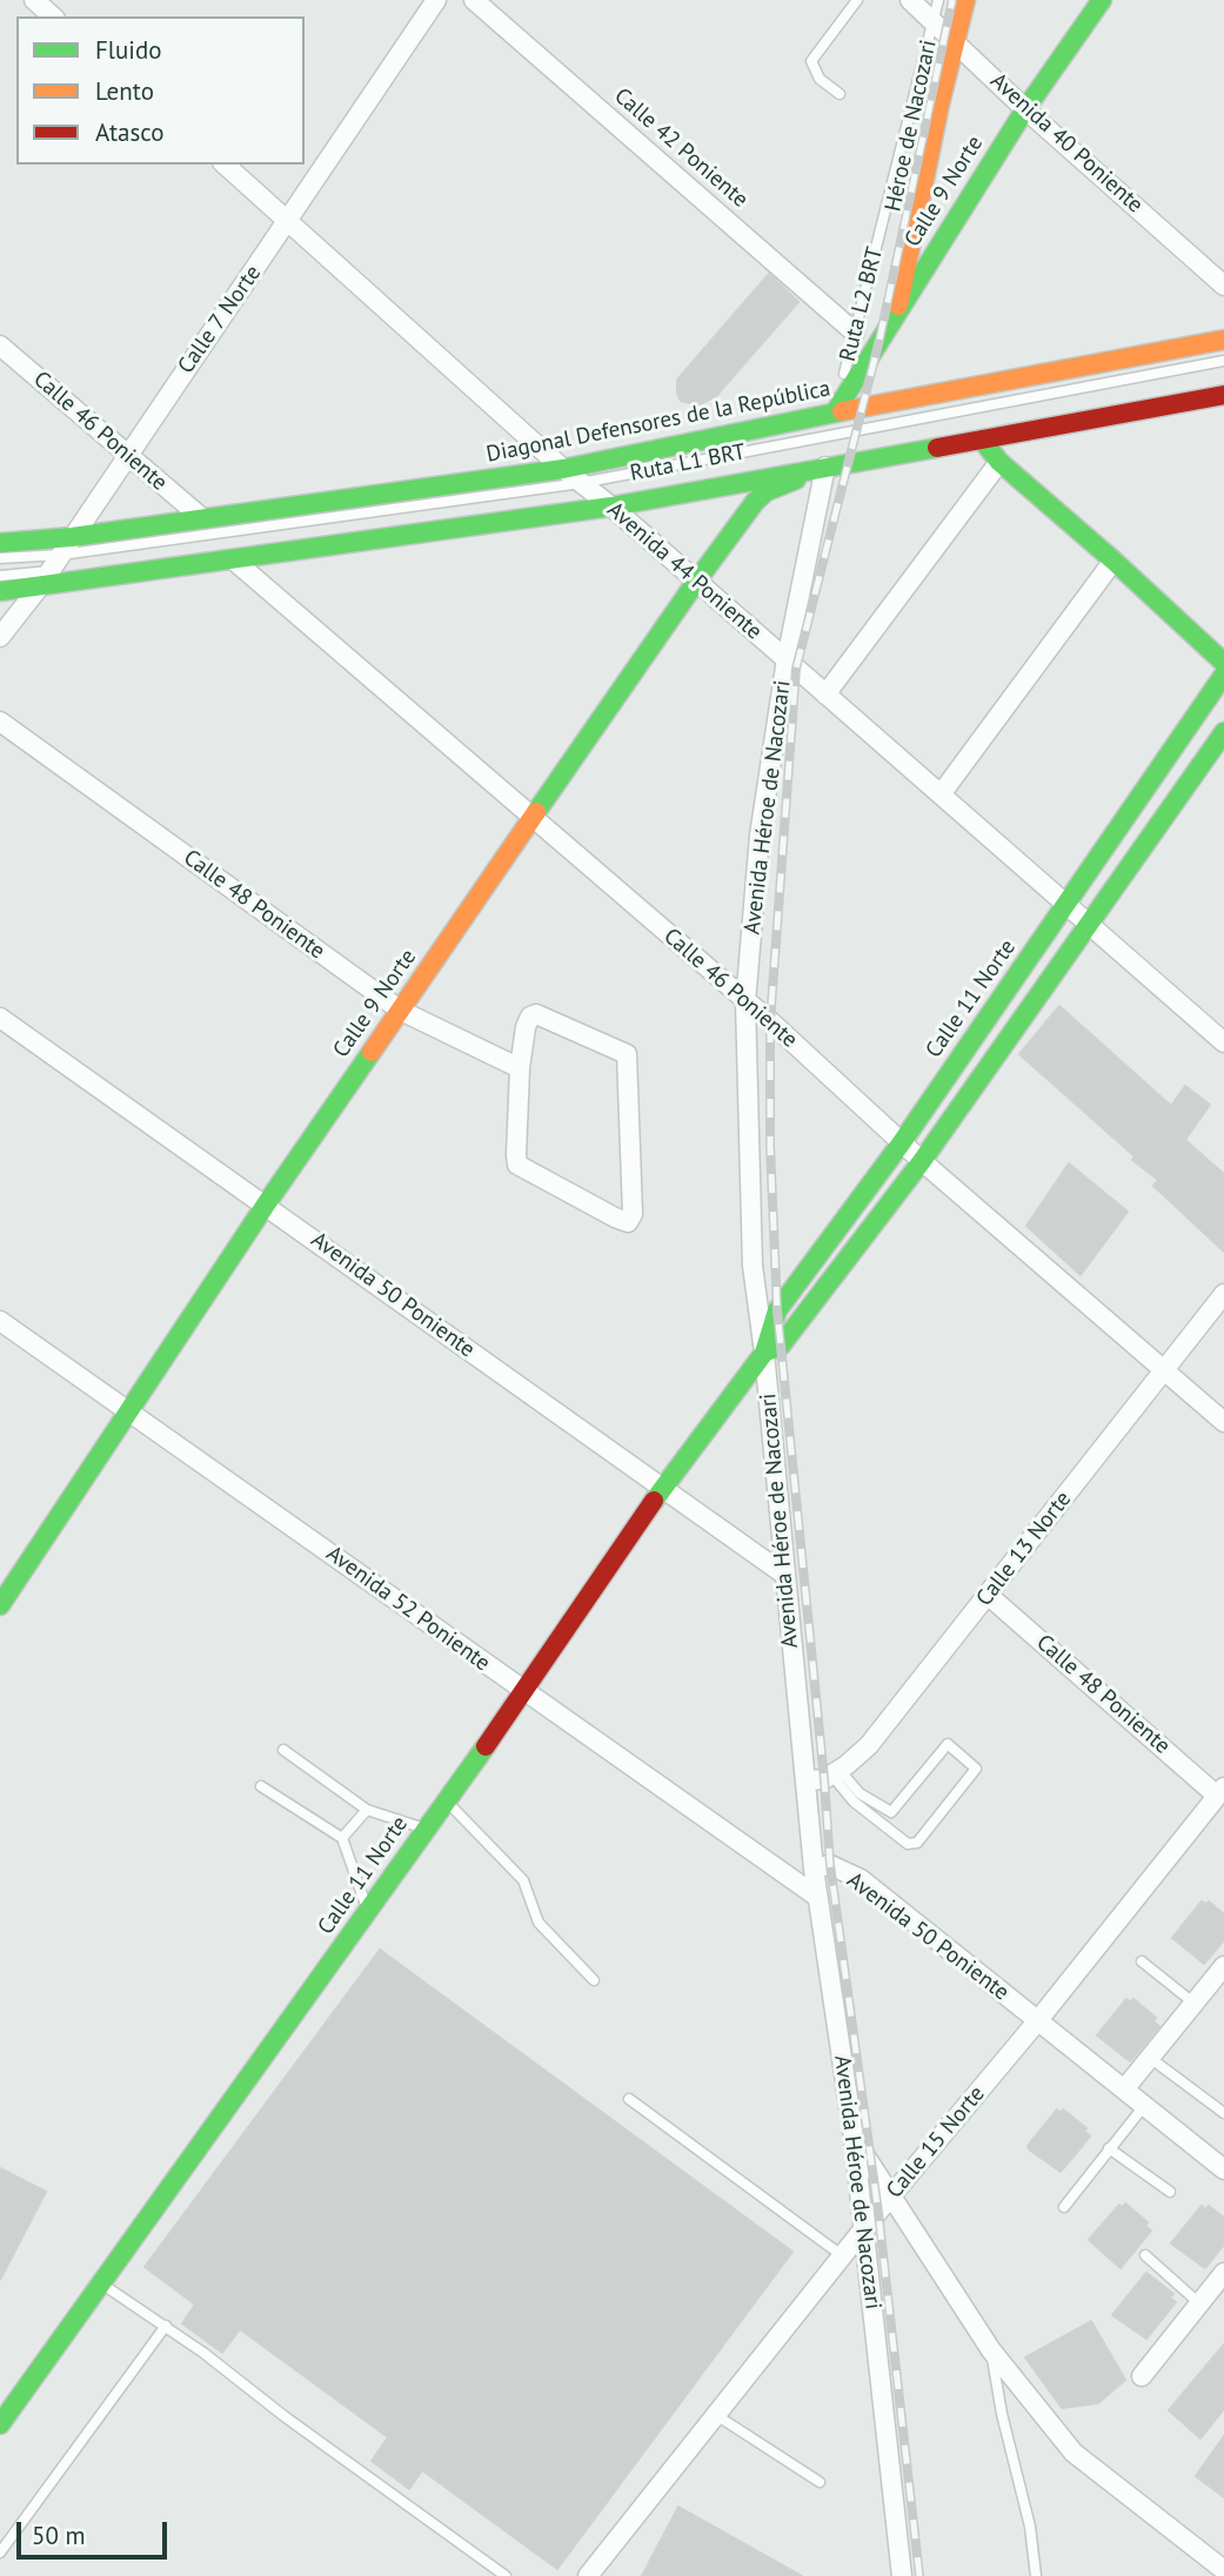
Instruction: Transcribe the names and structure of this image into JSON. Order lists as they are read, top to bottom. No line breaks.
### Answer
{"streets":{"main road":["Héroe de Nacozari","Calle 9 Norte","Diagonal Defensores de la República","Calle 11 Norte"],"street":["Avenida 40 Poniente","Calle 42 Poniente","Calle 7 Norte","Calle 46 Poniente","Avenida 44 Poniente","Avenida Héroe de Nacozari","Calle 48 Poniente","Avenida 50 Poniente","Calle 13 Norte","Avenida 52 Poniente","Calle 15 Norte"],"lane":["Ruta L2 BRT","Ruta L1 BRT"]},"crossings":[["Héroe de Nacozari","Avenida 40 Poniente"],["Héroe de Nacozari","Calle 9 Norte"],["Avenida 40 Poniente","Calle 9 Norte"],["Avenida 40 Poniente","Ruta L2 BRT"],["Calle 42 Poniente","Ruta L2 BRT"],["Calle 9 Norte","Ruta L2 BRT"],["Calle 9 Norte","Diagonal Defensores de la República"],["Calle 9 Norte","Calle 46 Poniente"],["Calle 9 Norte","Ruta L1 BRT"],["Calle 9 Norte","Avenida 44 Poniente"],["Calle 9 Norte","Avenida Héroe de Nacozari"],["Calle 9 Norte","Calle 48 Poniente"],["Calle 9 Norte","Avenida 50 Poniente"],["Calle 9 Norte","Avenida 52 Poniente"],["Ruta L2 BRT","Diagonal Defensores de la República"],["Ruta L2 BRT","Ruta L1 BRT"],["Ruta L2 BRT","Avenida Héroe de Nacozari"],["Calle 7 Norte","Diagonal Defensores de la República"],["Calle 7 Norte","Calle 46 Poniente"],["Calle 7 Norte","Ruta L1 BRT"],["Calle 7 Norte","Avenida 44 Poniente"],["Diagonal Defensores de la República","Calle 46 Poniente"],["Diagonal Defensores de la República","Avenida 44 Poniente"],["Calle 46 Poniente","Avenida Héroe de Nacozari"],["Calle 46 Poniente","Calle 11 Norte"],["Calle 46 Poniente","Calle 13 Norte"],["Ruta L1 BRT","Avenida 44 Poniente"],["Ruta L1 BRT","Avenida Héroe de Nacozari"],["Avenida 44 Poniente","Avenida Héroe de Nacozari"],["Avenida 44 Poniente","Calle 11 Norte"],["Avenida Héroe de Nacozari","Calle 11 Norte"],["Avenida Héroe de Nacozari","Avenida 50 Poniente"],["Avenida Héroe de Nacozari","Calle 13 Norte"],["Avenida Héroe de Nacozari","Avenida 52 Poniente"],["Avenida Héroe de Nacozari","Calle 15 Norte"],["Calle 48 Poniente","Calle 13 Norte"],["Calle 48 Poniente","Calle 15 Norte"],["Calle 11 Norte","Avenida 50 Poniente"],["Calle 11 Norte","Avenida 52 Poniente"],["Avenida 50 Poniente","Calle 15 Norte"]],"legend":["Fluido","Lento","Atasco"],"scale_bar":"50 m"}
